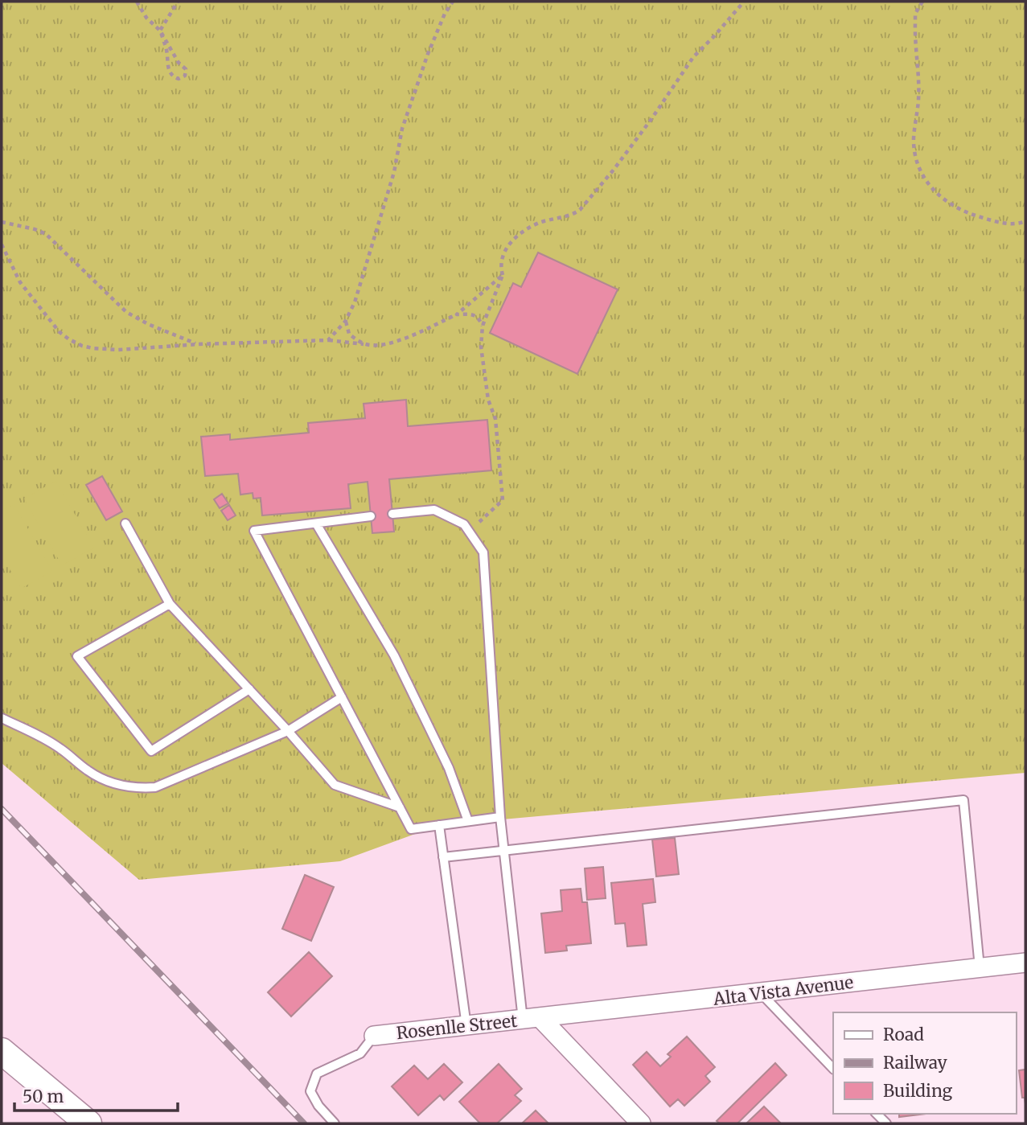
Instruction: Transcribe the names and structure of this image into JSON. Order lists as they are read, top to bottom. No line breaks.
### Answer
{"streets":{"street":["Alta Vista Avenue","Rosenlle Street"]},"crossings":[["Alta Vista Avenue","Rosenlle Street"]],"legend":["Road","Railway","Building"],"scale_bar":"50 m"}
